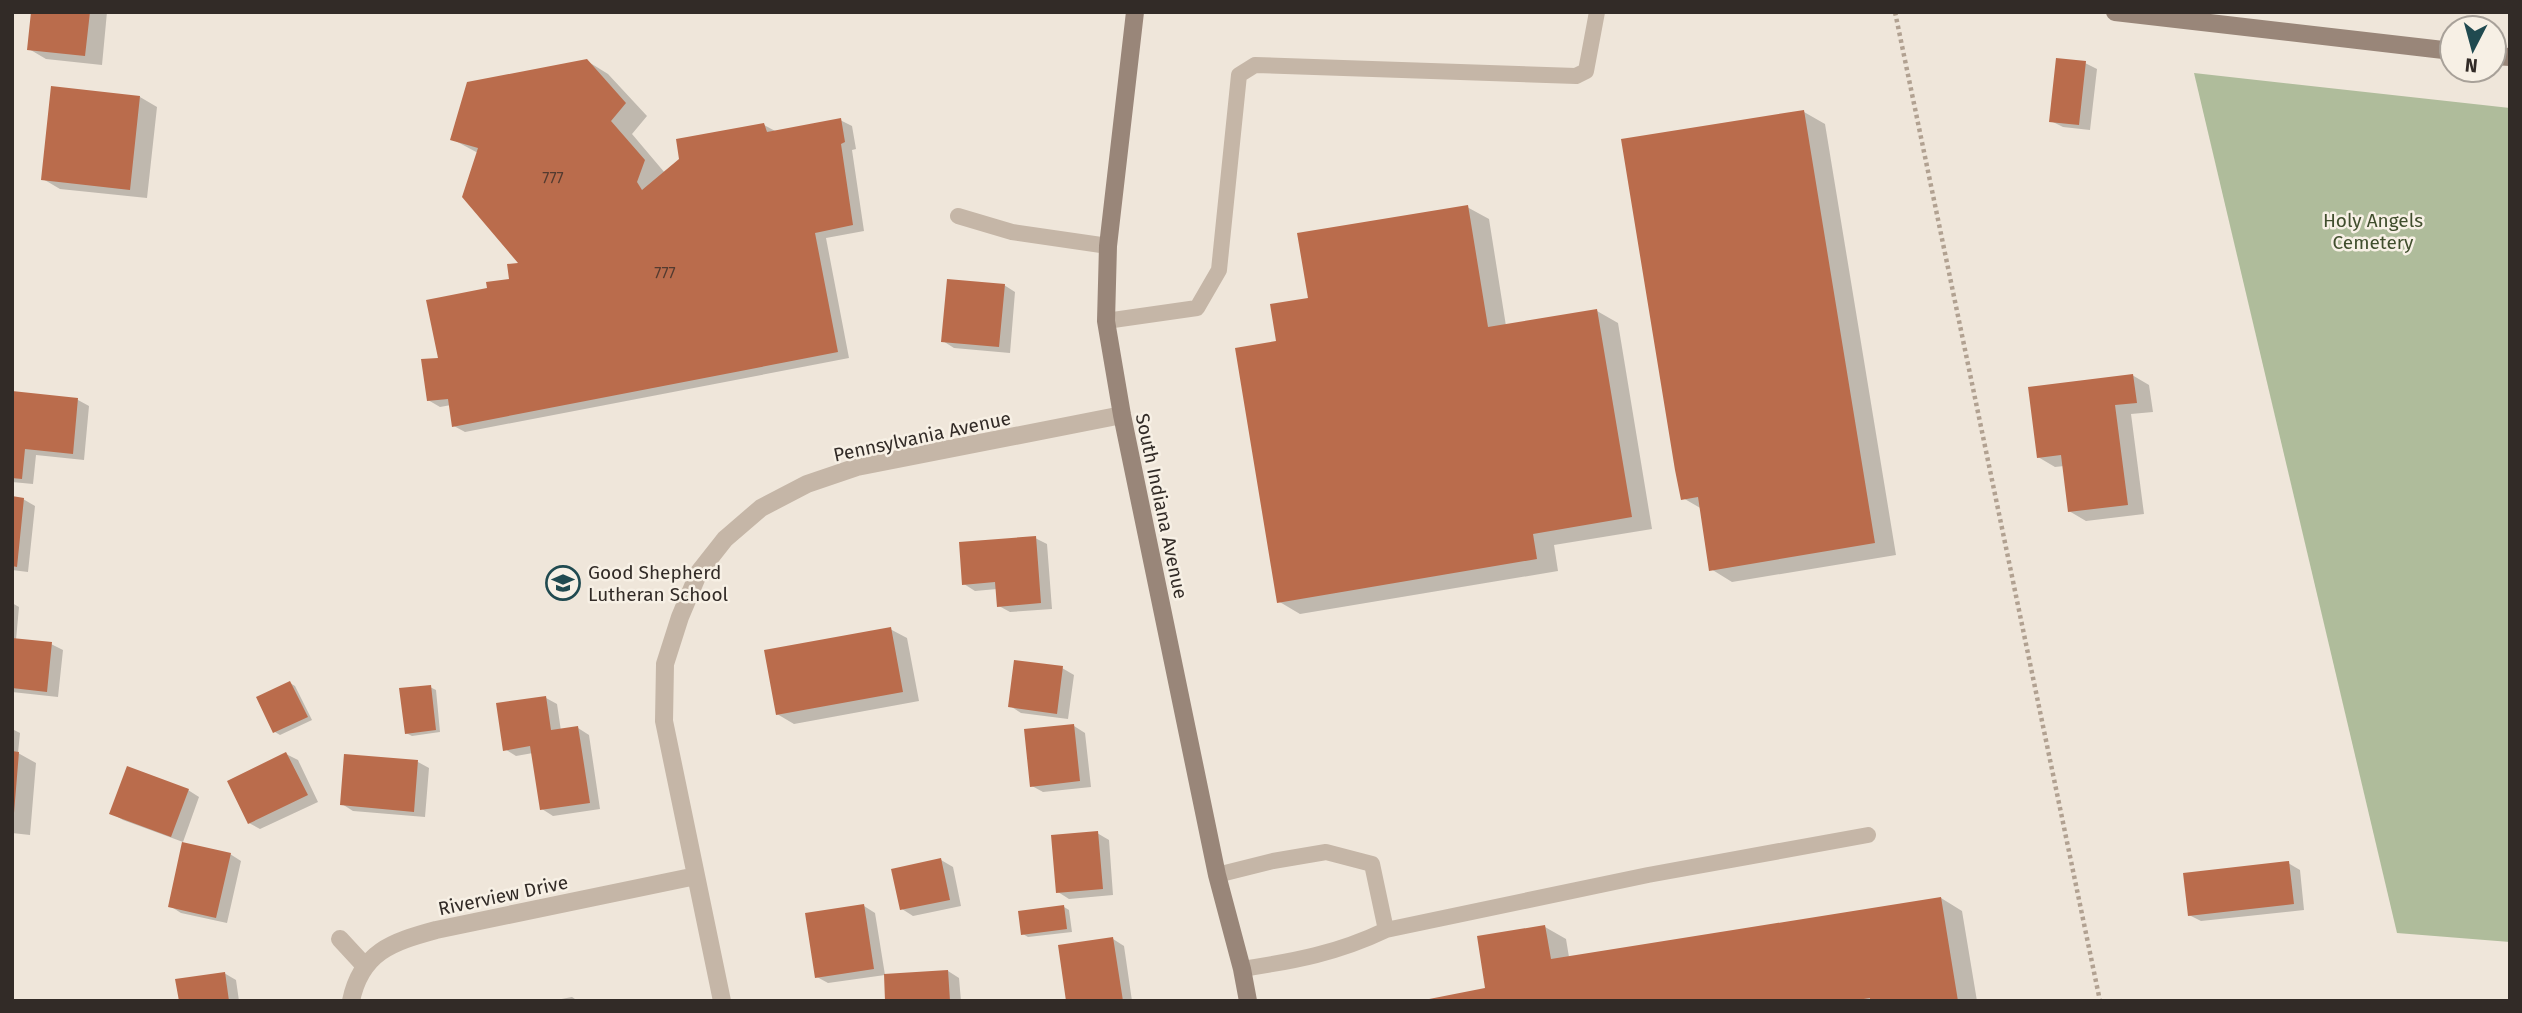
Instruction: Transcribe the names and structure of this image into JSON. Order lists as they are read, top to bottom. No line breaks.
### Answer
{"streets":{"street":["Pennsylvania Avenue","South Indiana Avenue","Riverview Drive"]},"crossings":[["Pennsylvania Avenue","South Indiana Avenue"],["Pennsylvania Avenue","Riverview Drive"]],"parks":["Holy Angels Cemetery"],"places":{"school or university":["Good Shepherd Lutheran School"]},"house_numbers":["777","777"],"north":"bottom"}
